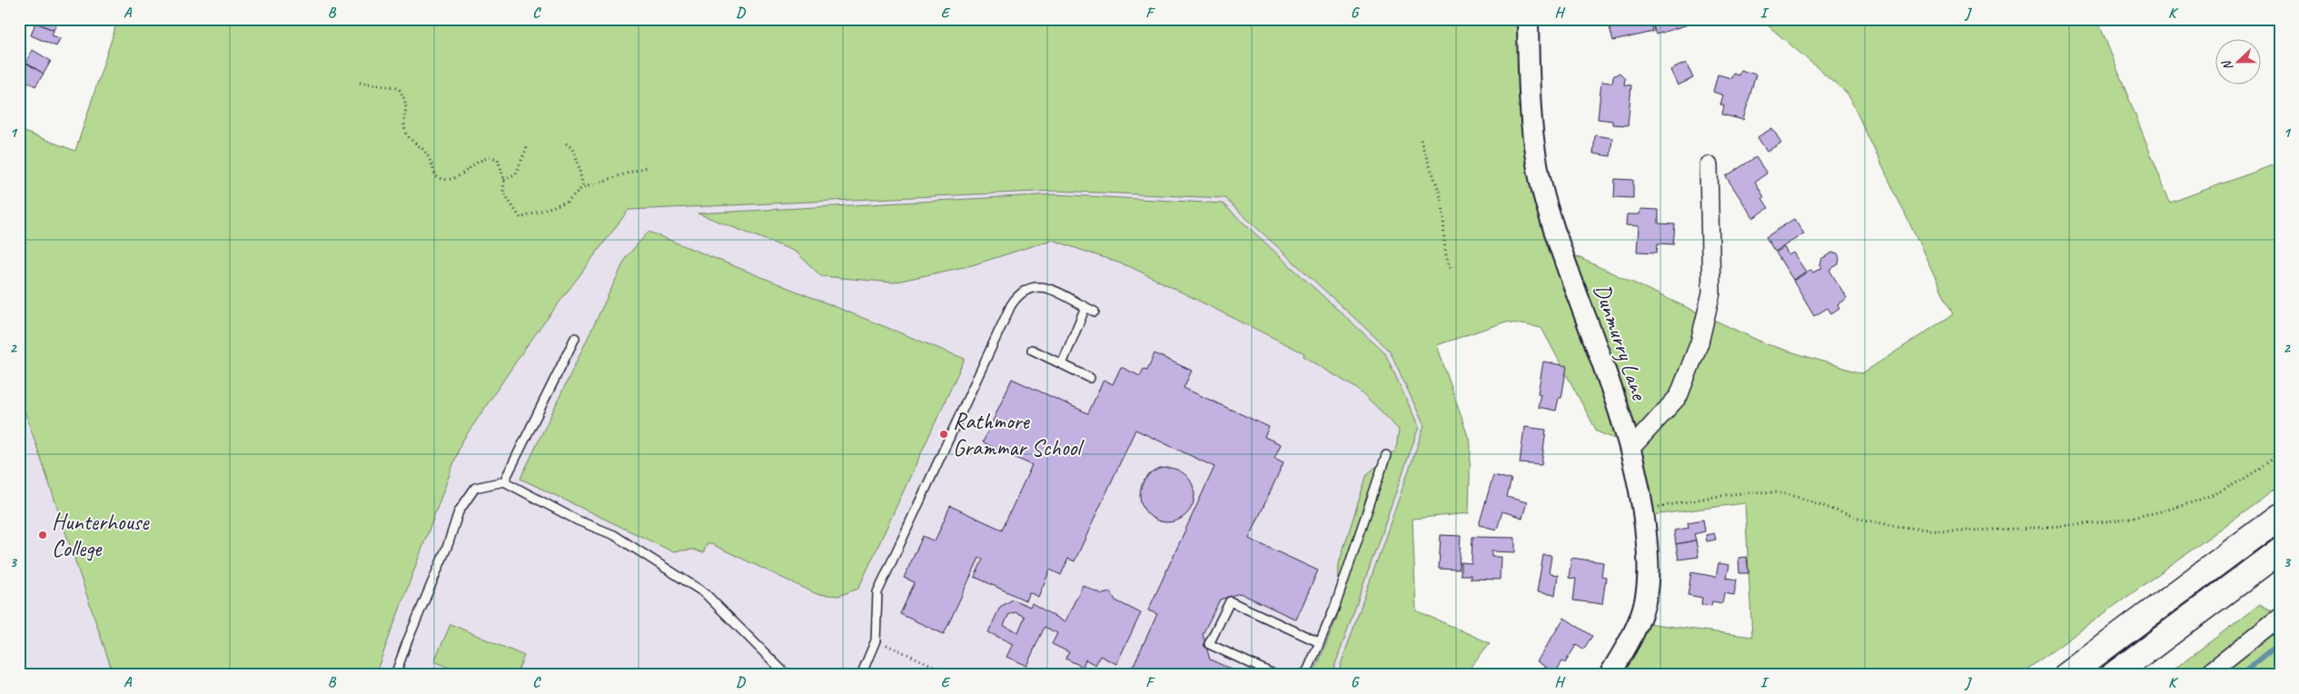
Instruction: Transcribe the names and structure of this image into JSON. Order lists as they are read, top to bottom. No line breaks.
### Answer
{"streets":{"street":["Dunmurry Lane"]},"places":["Rathmore Grammar School","Hunterhouse College"],"north":"left","grid":{"columns":["A","B","C","D","E","F","G","H","I","J","K"],"rows":["1","2","3"]}}
